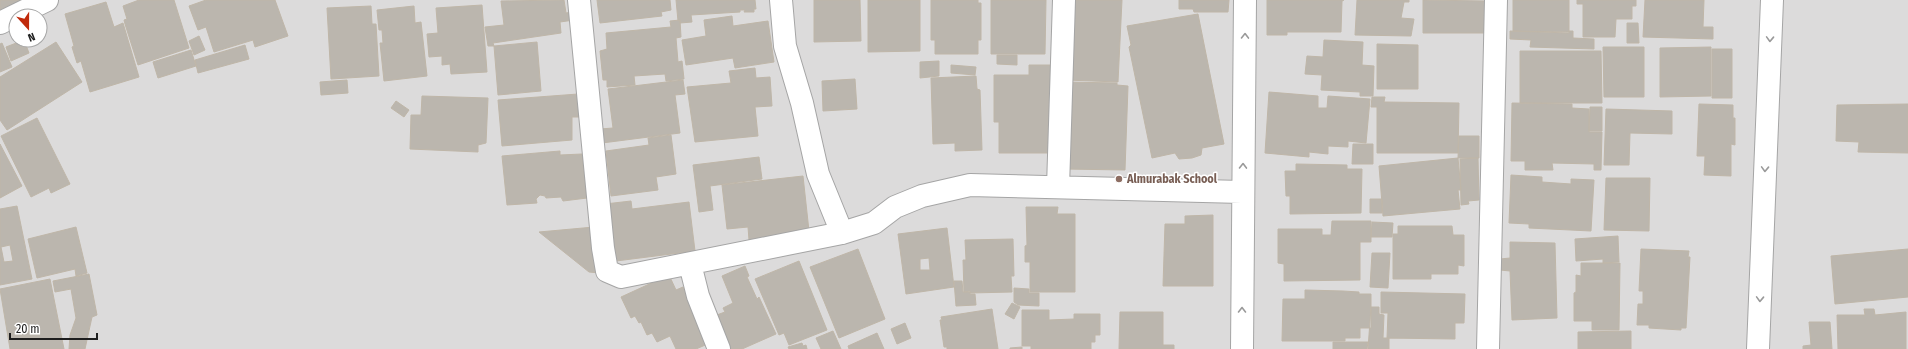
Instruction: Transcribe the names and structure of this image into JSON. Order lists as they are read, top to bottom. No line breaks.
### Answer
{"places":["Almurabak School"],"scale_bar":"20 m","north":"bottom"}
